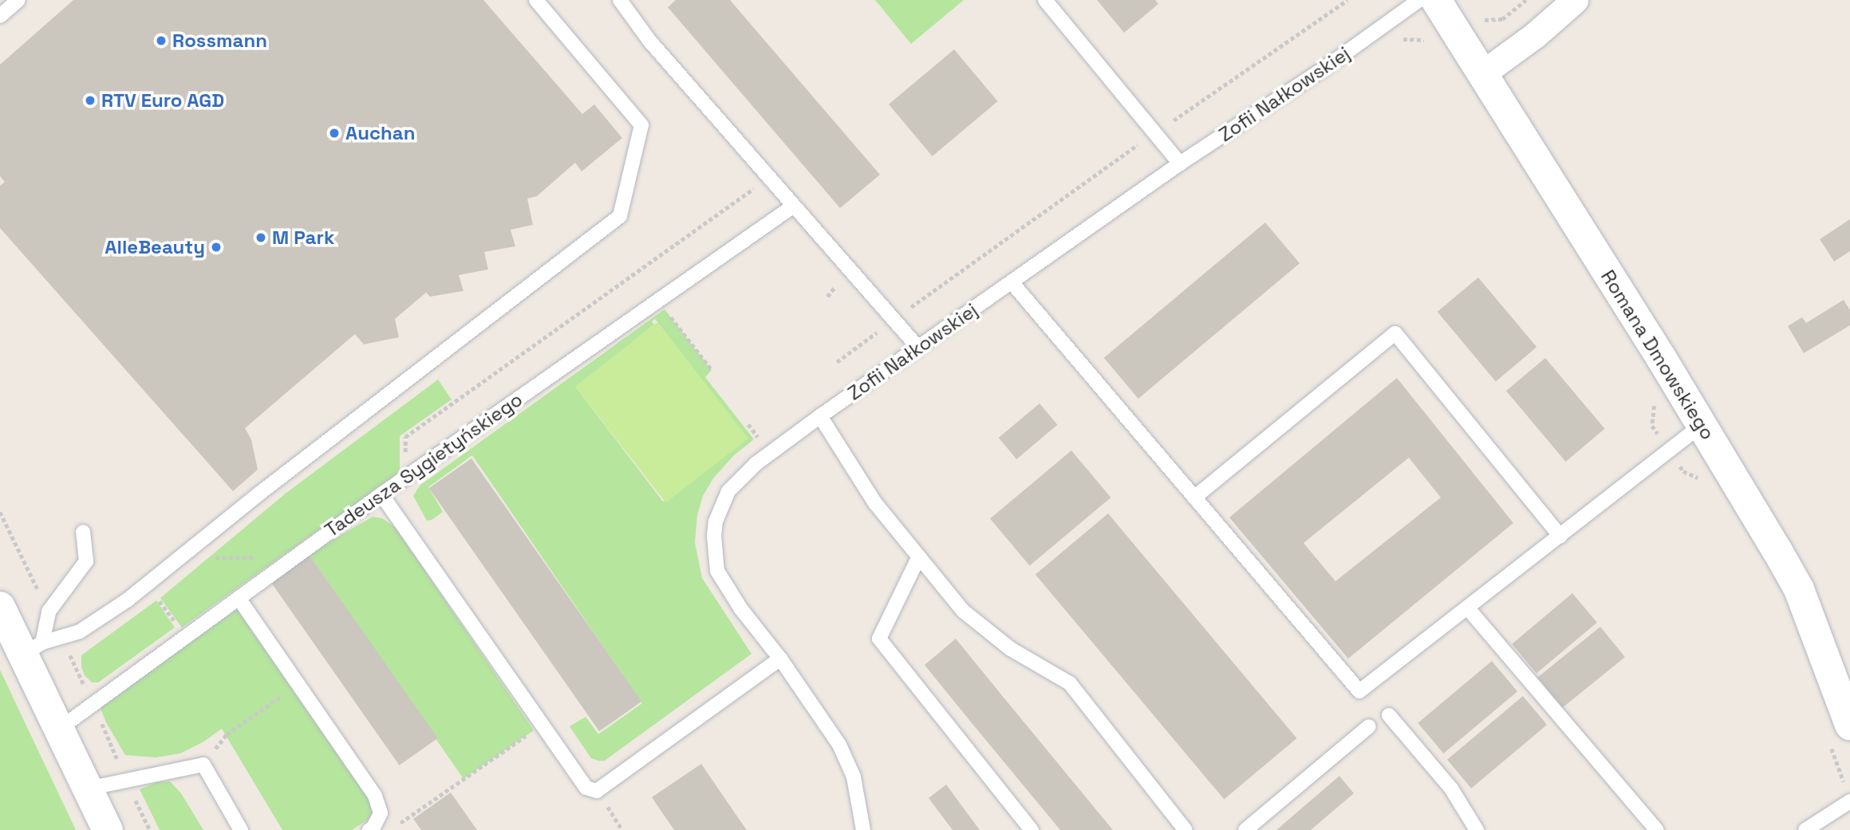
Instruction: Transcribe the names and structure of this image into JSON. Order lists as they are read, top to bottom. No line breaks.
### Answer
{"streets":{"street":["Romana Dmowskiego"],"lane":["Zofii Nałkowskiej","Tadeusza Sygietyńskiego"]},"places":["Rossmann","RTV Euro AGD","Auchan","M Park","AlleBeauty"]}
